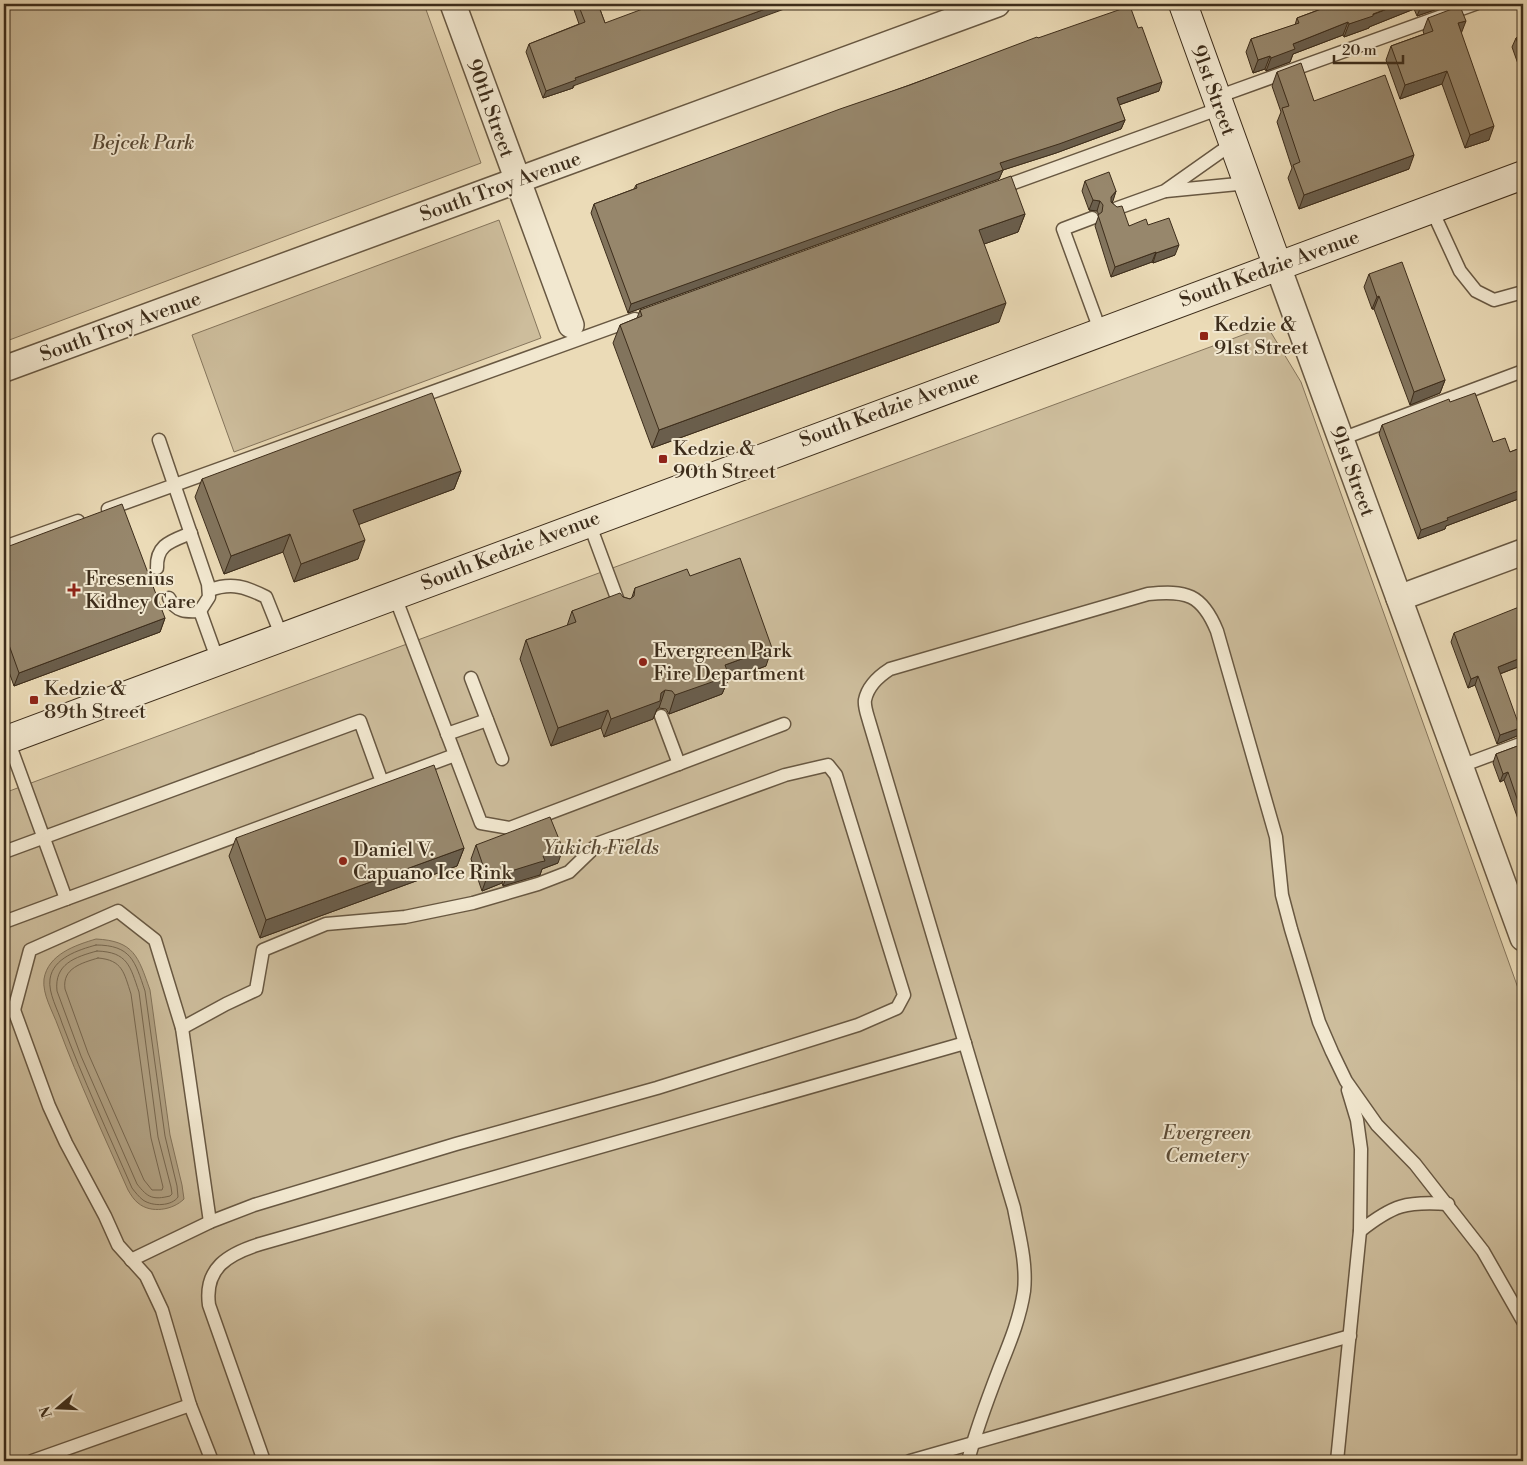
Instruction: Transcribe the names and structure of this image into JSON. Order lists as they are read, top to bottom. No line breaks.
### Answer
{"streets":{"main road":["91st Street","South Kedzie Avenue"],"street":["90th Street","South Troy Avenue"]},"crossings":[["91st Street","South Kedzie Avenue"],["90th Street","South Troy Avenue"]],"parks":["Bejcek Park","Yukich Fields","Evergreen Cemetery"],"places":{"transit":["Kedzie & 91st Street","Kedzie & 90th Street","Kedzie & 89th Street"],"health":["Fresenius Kidney Care"],"other":["Evergreen Park Fire Department","Daniel V. Capuano Ice Rink"]},"scale_bar":"20 m","north":"left"}
